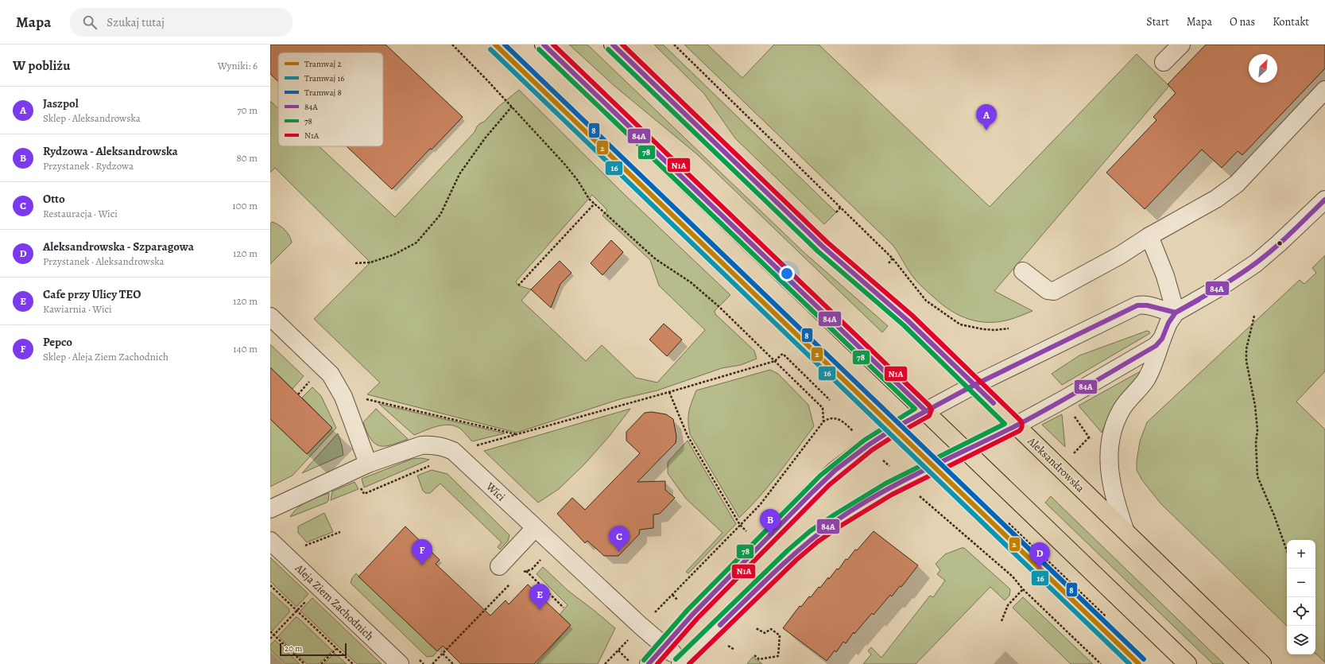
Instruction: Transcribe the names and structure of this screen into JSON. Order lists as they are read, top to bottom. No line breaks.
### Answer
{"streets":{"main road":["Aleksandrowska"],"street":["Wici","Aleja Ziem Zachodnich"]},"lines":["tram line 2","tram line 8","transit line 84A","transit line N1A","tram line 16","transit line 78"],"legend":["Tramwaj 2","Tramwaj 16","Tramwaj 8","84A","78","N1A"],"scale_bar":"20 m","north":"top right","page":{"header":"Mapa","search":"Szukaj tutaj","nav":["Start","Mapa","O nas","Kontakt"],"heading":["W pobliżu","Wyniki: 6"],"list":[{"mark":"A","name":"Jaszpol","note":"Sklep · Aleksandrowska","value":"70 m"},{"mark":"B","name":"Rydzowa - Aleksandrowska","note":"Przystanek · Rydzowa","value":"80 m"},{"mark":"C","name":"Otto","note":"Restauracja · Wici","value":"100 m"},{"mark":"D","name":"Aleksandrowska - Szparagowa","note":"Przystanek · Aleksandrowska","value":"120 m"},{"mark":"E","name":"Cafe przy Ulicy TEO","note":"Kawiarnia · Wici","value":"120 m"},{"mark":"F","name":"Pepco","note":"Sklep · Aleja Ziem Zachodnich","value":"140 m"}],"pins":["A","B","C","F","D","E"],"map_buttons":["+","−"],"scale":"20 m"}}
